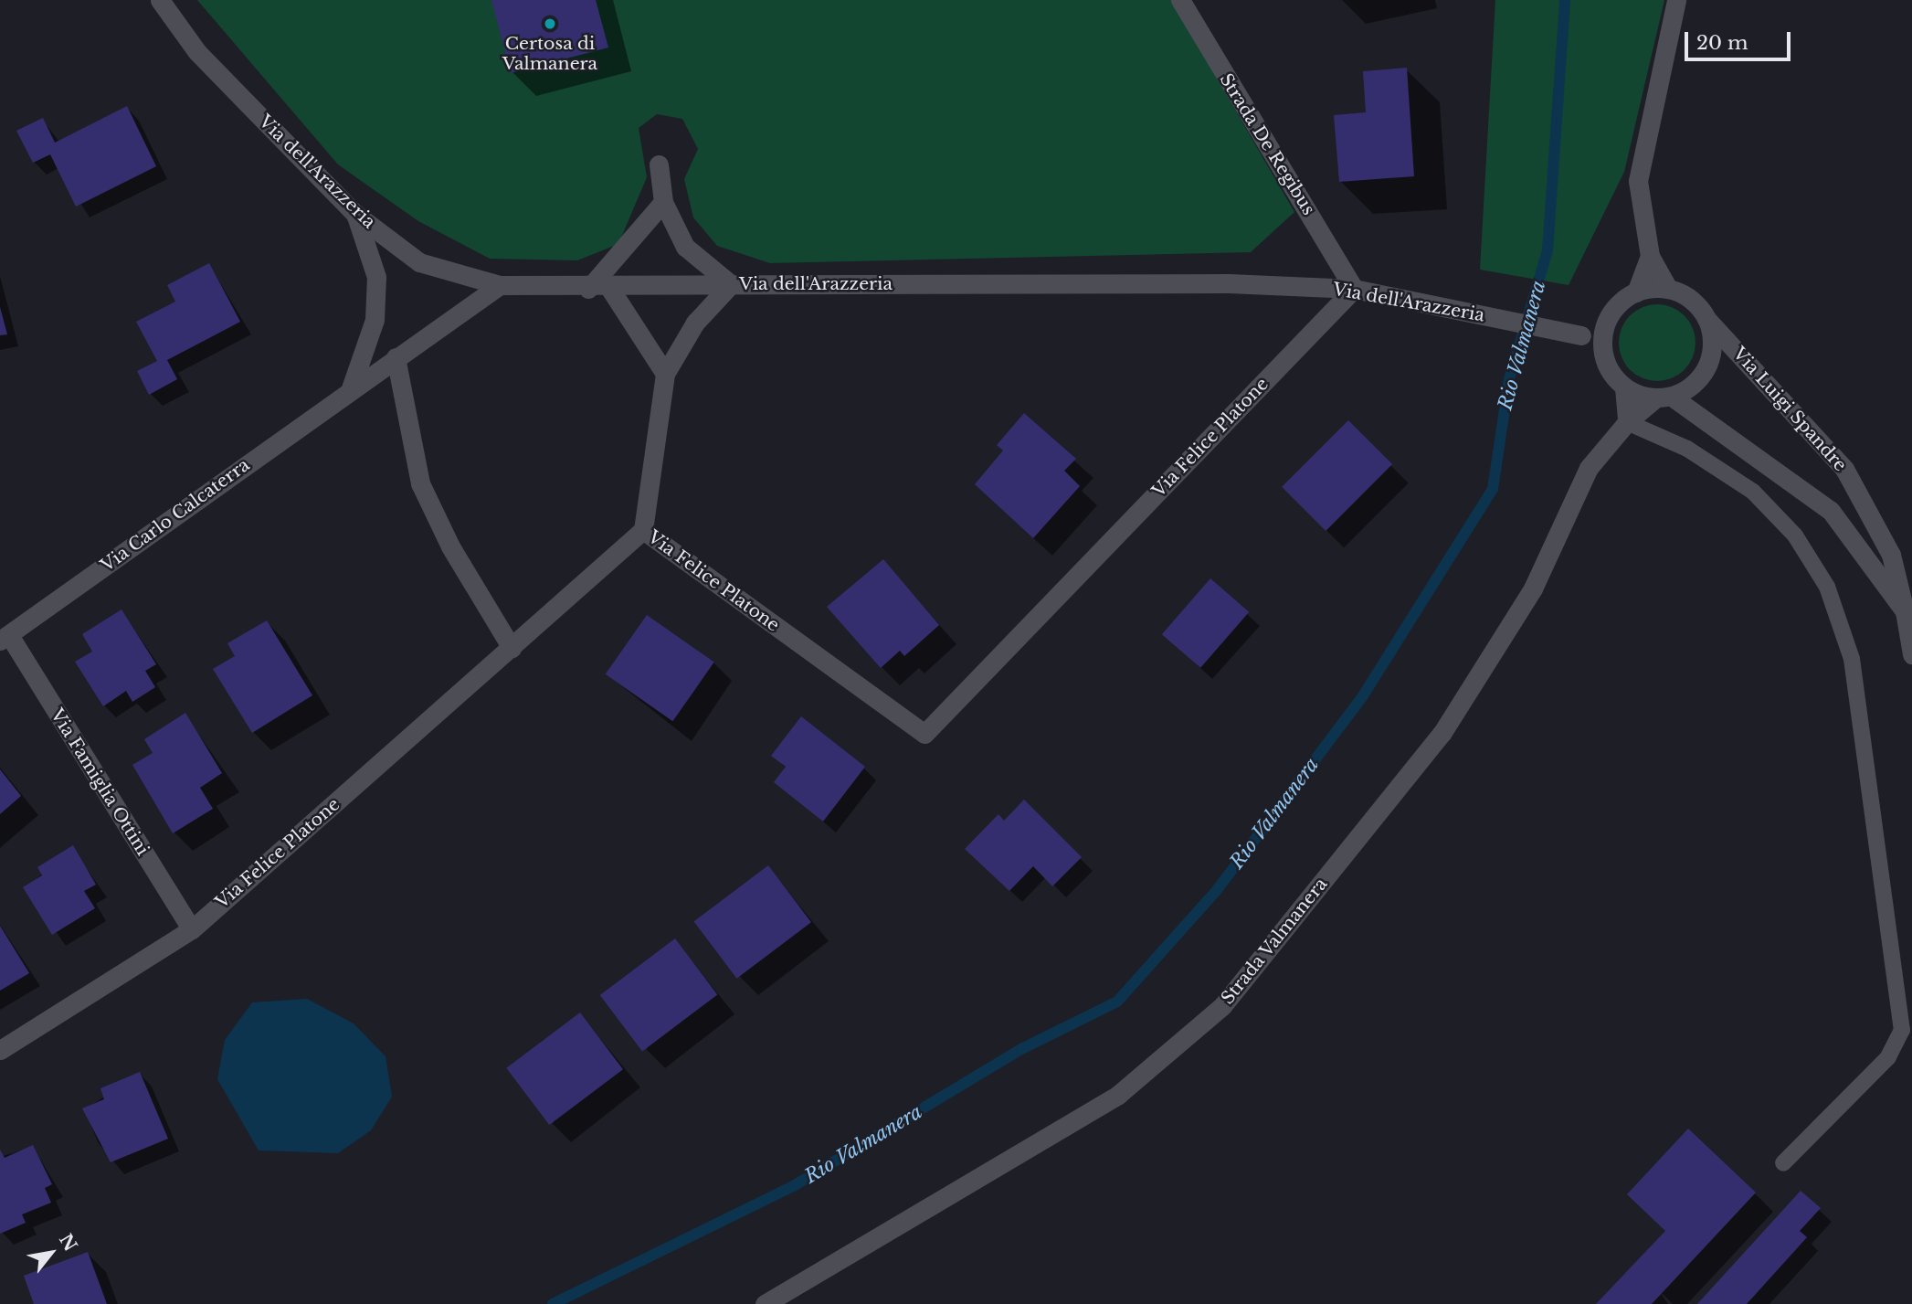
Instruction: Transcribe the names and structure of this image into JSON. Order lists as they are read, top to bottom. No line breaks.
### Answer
{"streets":{"street":["Strada De Regibus","Via dell'Arazzeria","Via Luigi Spandre","Via Felice Platone","Via Carlo Calcaterra","Via Famiglia Ottini","Strada Valmanera"]},"crossings":[["Strada De Regibus","Via dell'Arazzeria"],["Strada De Regibus","Via Felice Platone"],["Via dell'Arazzeria","Via Luigi Spandre"],["Via dell'Arazzeria","Via Felice Platone"],["Via dell'Arazzeria","Via Carlo Calcaterra"],["Via dell'Arazzeria","Strada Valmanera"],["Via Luigi Spandre","Strada Valmanera"],["Via Felice Platone","Via Famiglia Ottini"],["Via Carlo Calcaterra","Via Famiglia Ottini"]],"water":["Rio Valmanera"],"places":["Certosa di Valmanera"],"scale_bar":"20 m","north":"top right"}
